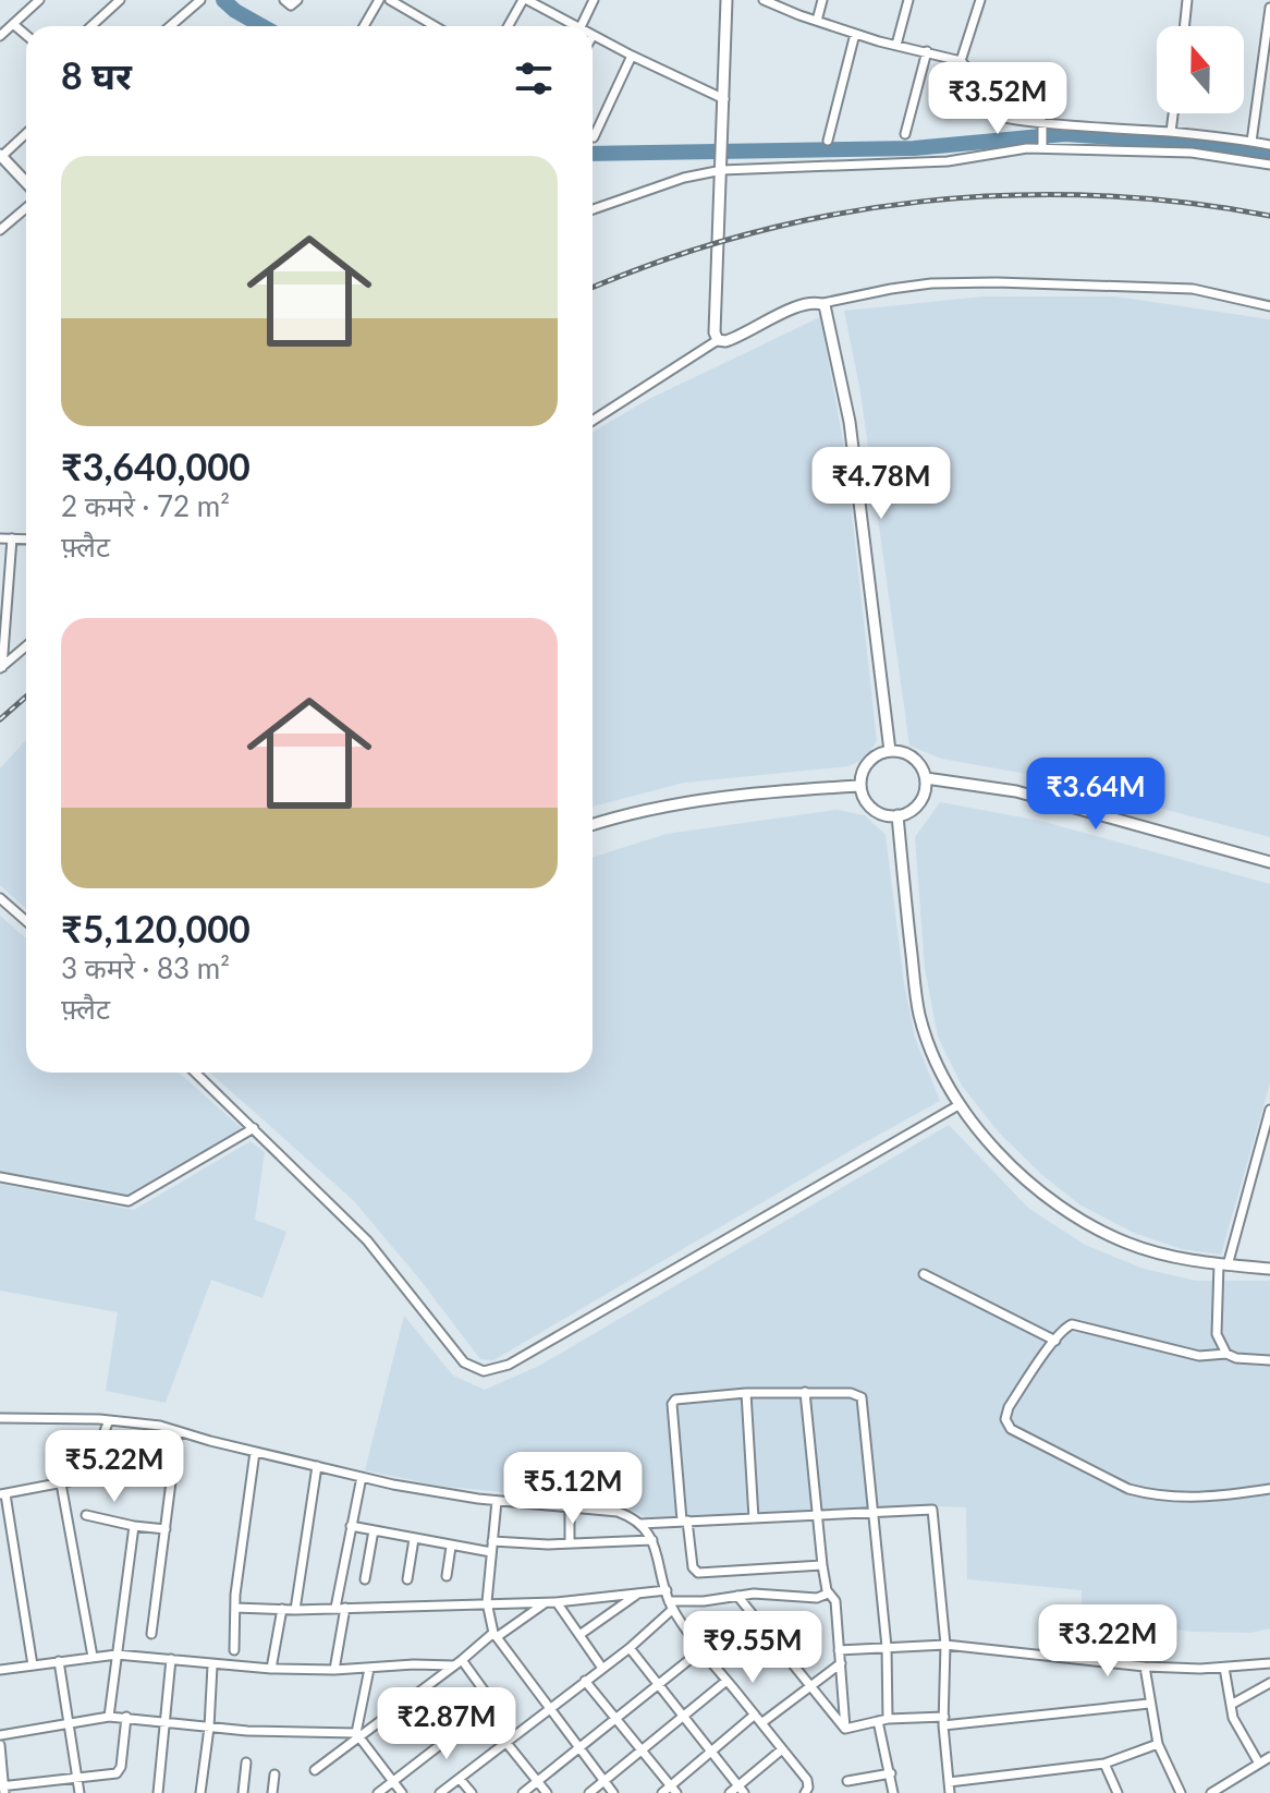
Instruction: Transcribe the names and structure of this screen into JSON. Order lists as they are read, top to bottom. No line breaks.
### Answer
{"north":"top","page":{"heading":"8 घर","price":["₹3.52M","₹4.78M","₹3.64M","₹5.22M","₹5.12M","₹3.22M","₹9.55M","₹2.87M"],"list":[{"name":"₹3,640,000","note":"2 कमरे · 72 m² · फ़्लैट"},{"name":"₹5,120,000","note":"3 कमरे · 83 m² · फ़्लैट"}]}}
